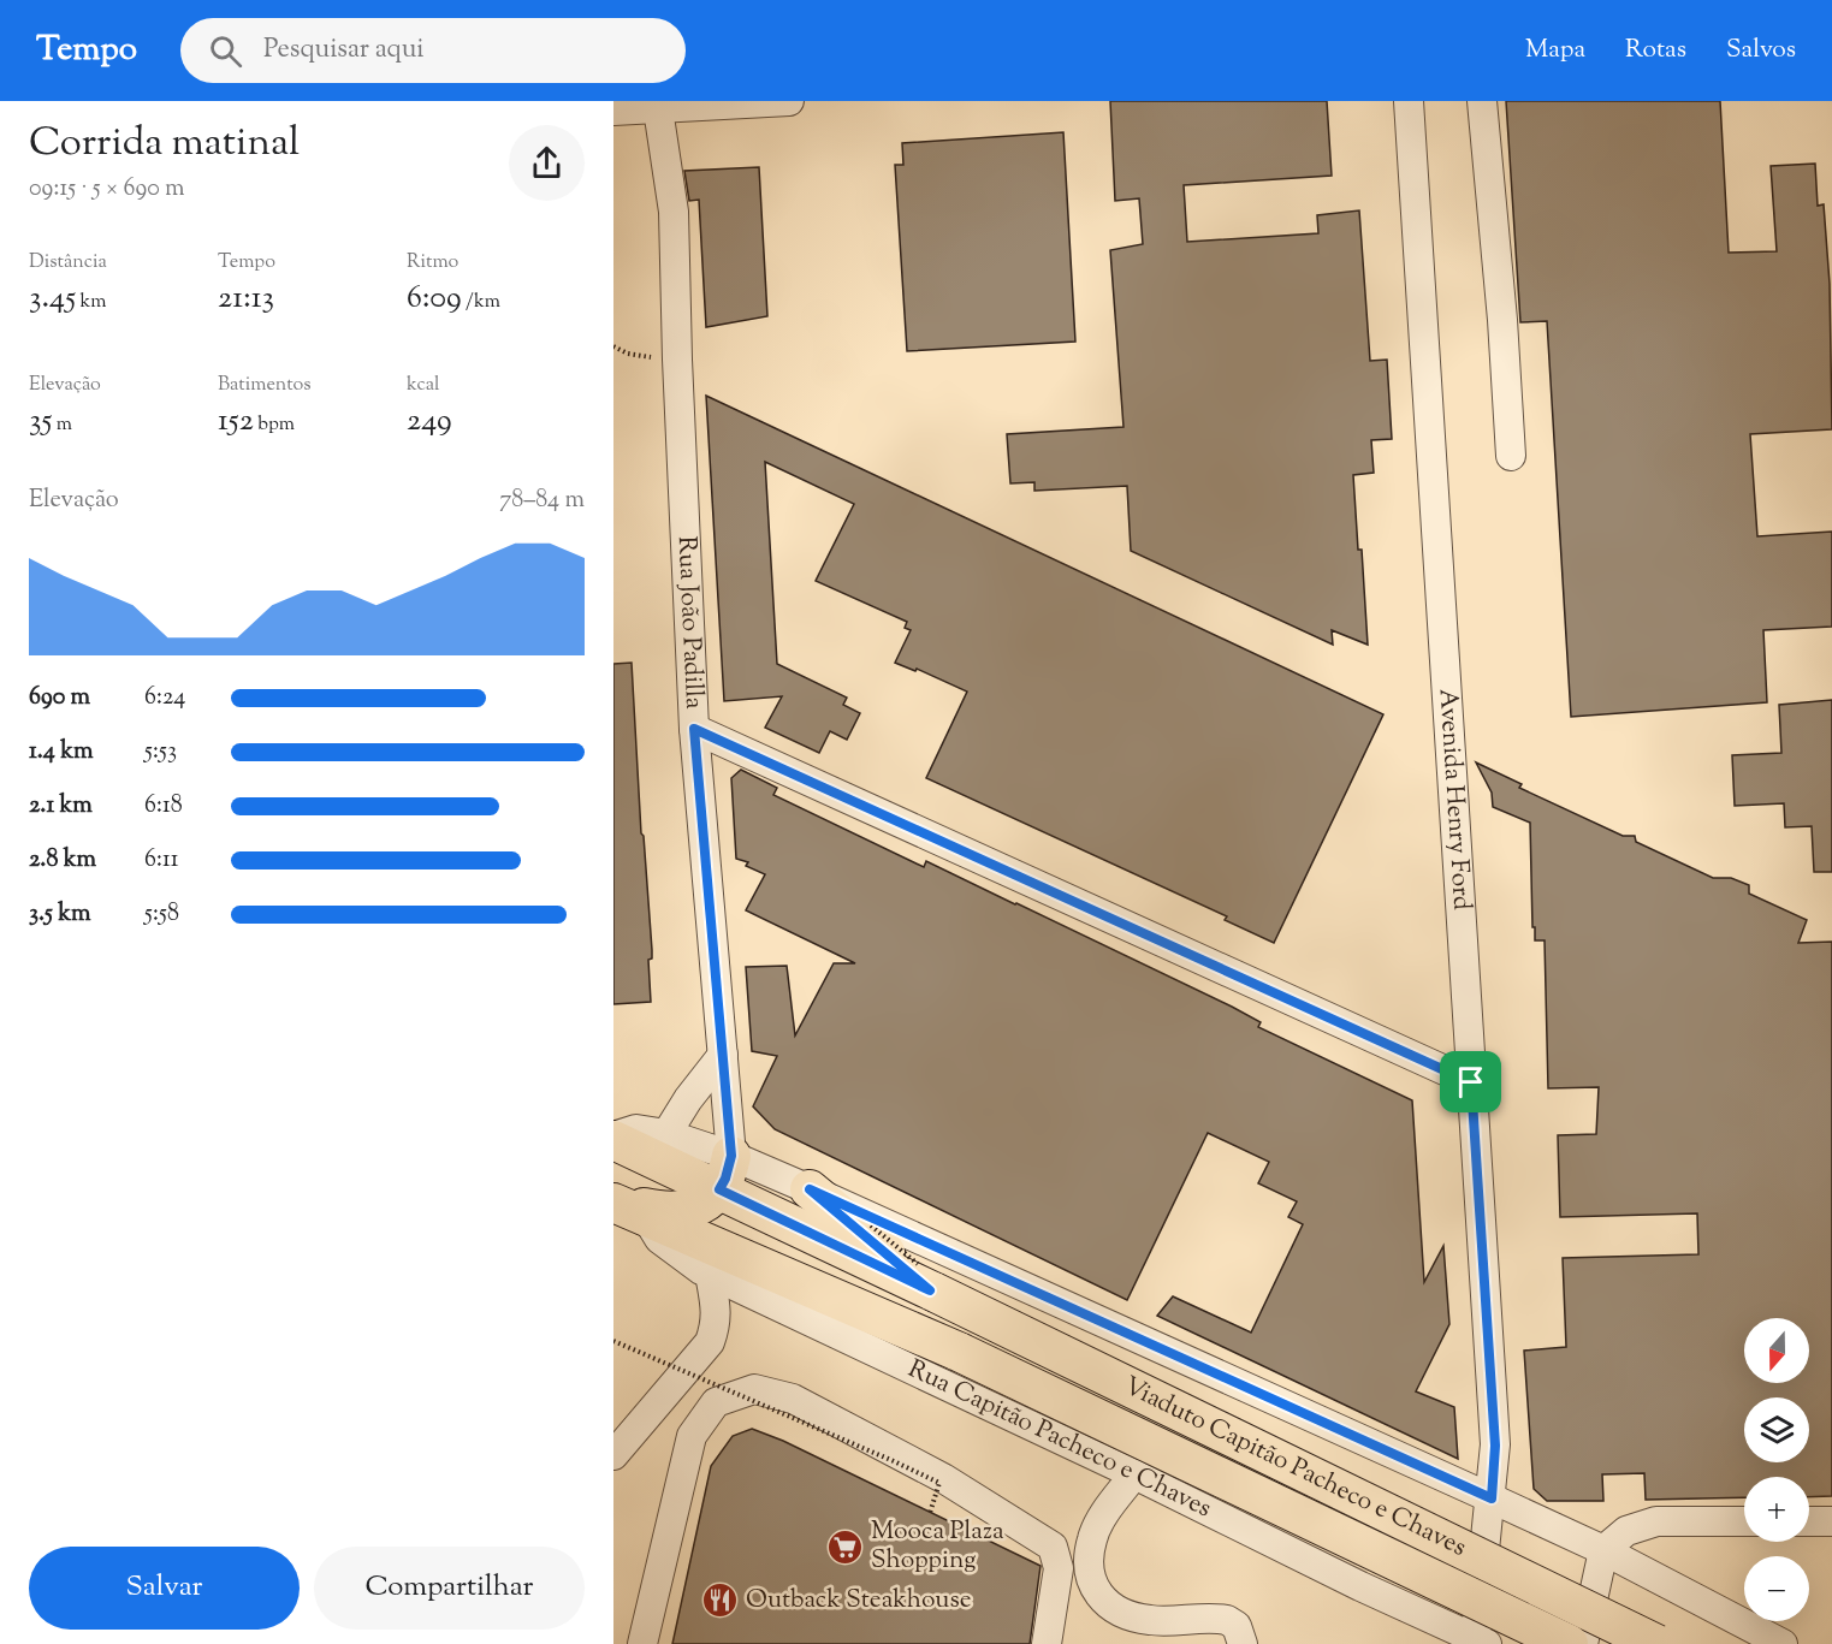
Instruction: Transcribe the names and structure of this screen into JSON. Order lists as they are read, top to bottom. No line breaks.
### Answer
{"streets":{"main road":["Rua Capitão Pacheco e Chaves","Viaduto Capitão Pacheco e Chaves"],"street":["Rua João Padilla","Avenida Henry Ford"]},"crossings":[["Avenida Henry Ford","Rua Capitão Pacheco e Chaves"],["Rua Capitão Pacheco e Chaves","Viaduto Capitão Pacheco e Chaves"]],"places":{"supermarket":["Mooca Plaza Shopping"],"restaurant":["Outback Steakhouse"]},"north":"bottom","page":{"header":"Tempo","search":"Pesquisar aqui","nav":["Mapa","Rotas","Salvos"],"heading":["Corrida matinal","09:15 · 5 × 690 m"],"stats":[["Distância","3.45 km"],["Tempo","21:13"],["Ritmo","6:09 /km"],["Elevação","35 m"],["Batimentos","152 bpm"],["kcal","249"]],"chart":["Elevação","78–84 m"],"list":[{"name":"690 m","note":"6:24"},{"name":"1.4 km","note":"5:53"},{"name":"2.1 km","note":"6:18"},{"name":"2.8 km","note":"6:11"},{"name":"3.5 km","note":"5:58"}],"map_buttons":["+","−"],"buttons":["Salvar","Compartilhar"]}}
